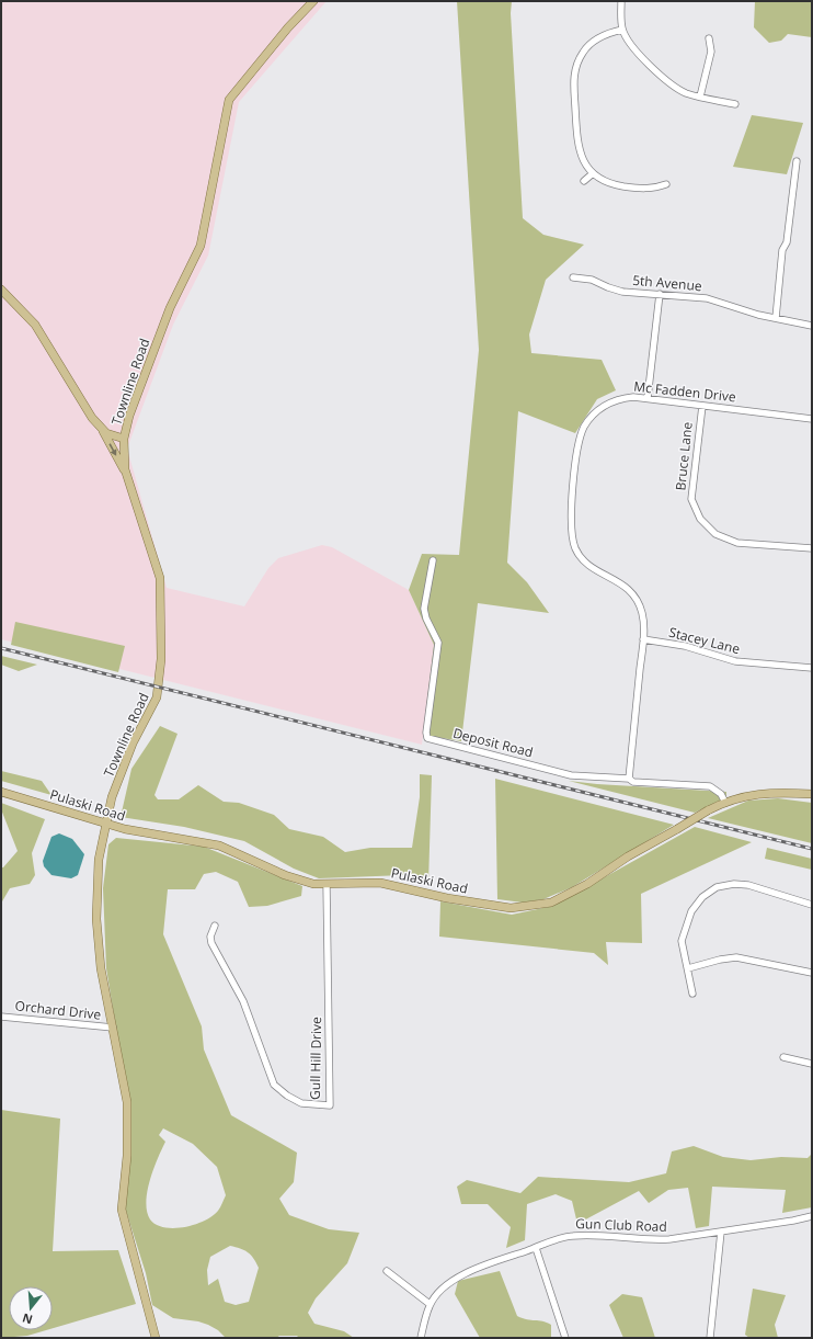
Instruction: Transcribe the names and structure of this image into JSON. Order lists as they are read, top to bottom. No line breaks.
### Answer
{"streets":{"main road":["Townline Road","Pulaski Road"],"street":["5th Avenue","Mc Fadden Drive","Bruce Lane","Stacey Lane","Deposit Road","Orchard Drive","Gull Hill Drive","Gun Club Road"]},"crossings":[["Townline Road","Pulaski Road"],["Townline Road","Orchard Drive"],["Mc Fadden Drive","Bruce Lane"],["Mc Fadden Drive","Stacey Lane"],["Mc Fadden Drive","Deposit Road"],["Deposit Road","Pulaski Road"],["Pulaski Road","Gull Hill Drive"]],"north":"bottom"}
